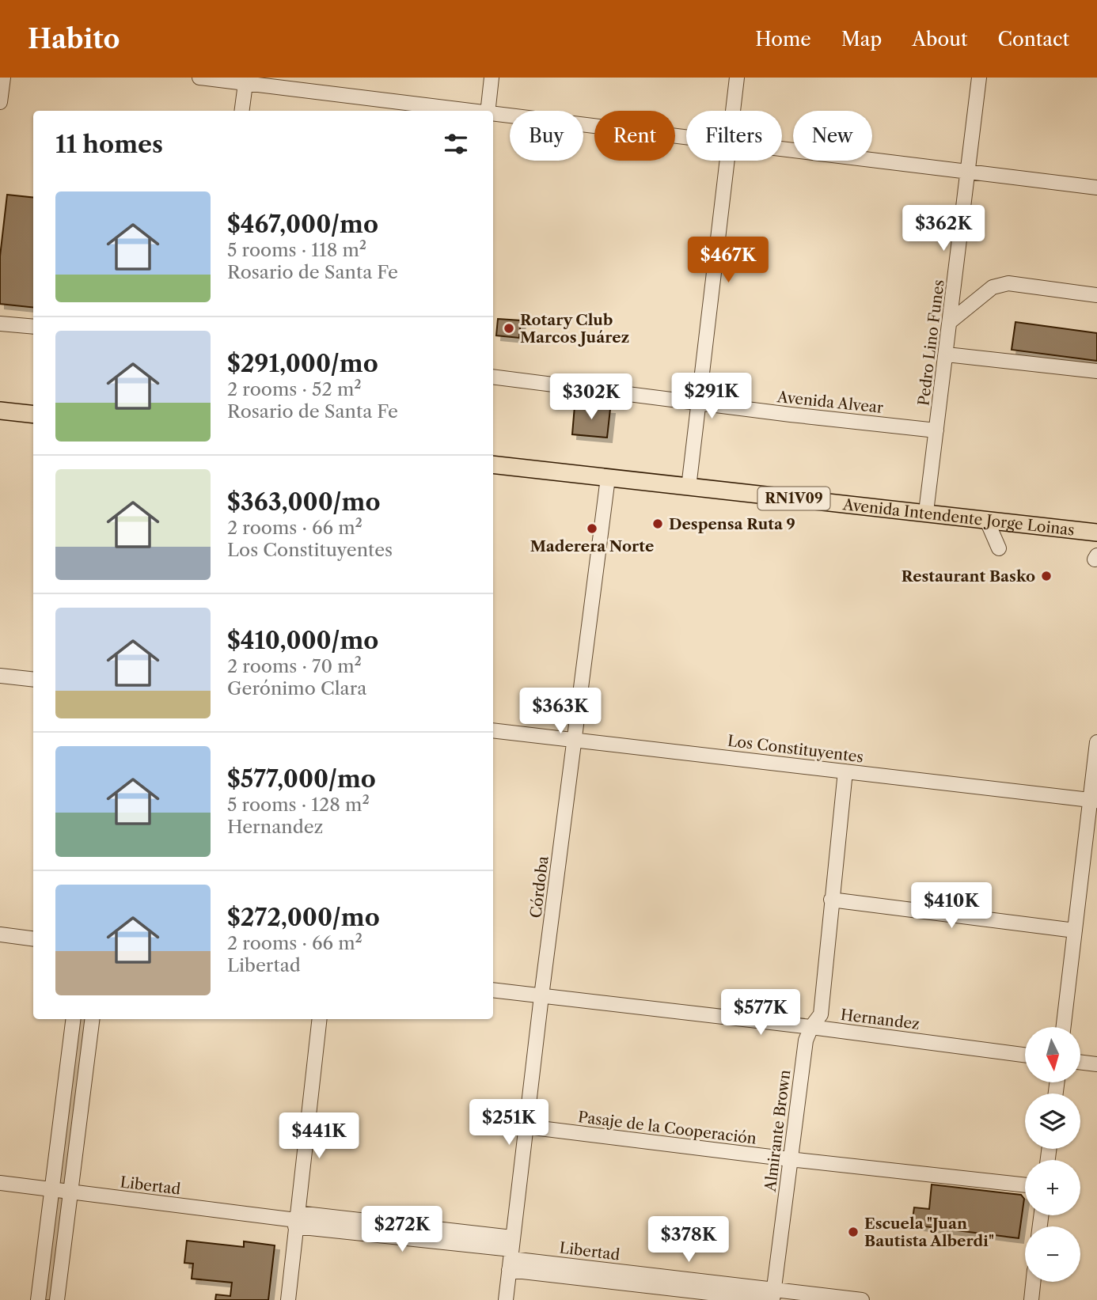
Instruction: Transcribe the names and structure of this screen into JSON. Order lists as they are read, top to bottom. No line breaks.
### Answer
{"streets":{"main road":["RN1V09","Avenida Intendente Jorge Loinas"],"street":["Pedro Lino Funes","Avenida Alvear","Los Constituyentes","Córdoba","Hernandez","Pasaje de la Cooperación","Almirante Brown","Libertad"]},"crossings":[["Pedro Lino Funes","Avenida Alvear"],["Pedro Lino Funes","Avenida Intendente Jorge Loinas"],["Avenida Intendente Jorge Loinas","Córdoba"],["Los Constituyentes","Córdoba"],["Los Constituyentes","Almirante Brown"],["Córdoba","Hernandez"],["Córdoba","Pasaje de la Cooperación"],["Córdoba","Libertad"],["Hernandez","Almirante Brown"],["Pasaje de la Cooperación","Almirante Brown"],["Almirante Brown","Libertad"]],"places":["Rotary Club Marcos Juárez","Despensa Ruta 9","Maderera Norte","Restaurant Basko","Escuela \"Juan Bautista Alberdi\""],"north":"bottom","page":{"header":"Habito","nav":["Home","Map","About","Contact"],"chip":["Buy","Rent","Filters","New"],"heading":"11 homes","list":[{"name":"$467,000/mo","note":"5 rooms · 118 m² · Rosario de Santa Fe"},{"name":"$291,000/mo","note":"2 rooms · 52 m² · Rosario de Santa Fe"},{"name":"$363,000/mo","note":"2 rooms · 66 m² · Los Constituyentes"},{"name":"$410,000/mo","note":"2 rooms · 70 m² · Gerónimo Clara"},{"name":"$577,000/mo","note":"5 rooms · 128 m² · Hernandez"},{"name":"$272,000/mo","note":"2 rooms · 66 m² · Libertad"}],"price":["$362K","$467K","$291K","$302K","$363K","$410K","$577K","$251K","$441K","$272K","$378K"],"map_buttons":["+","−"]}}
